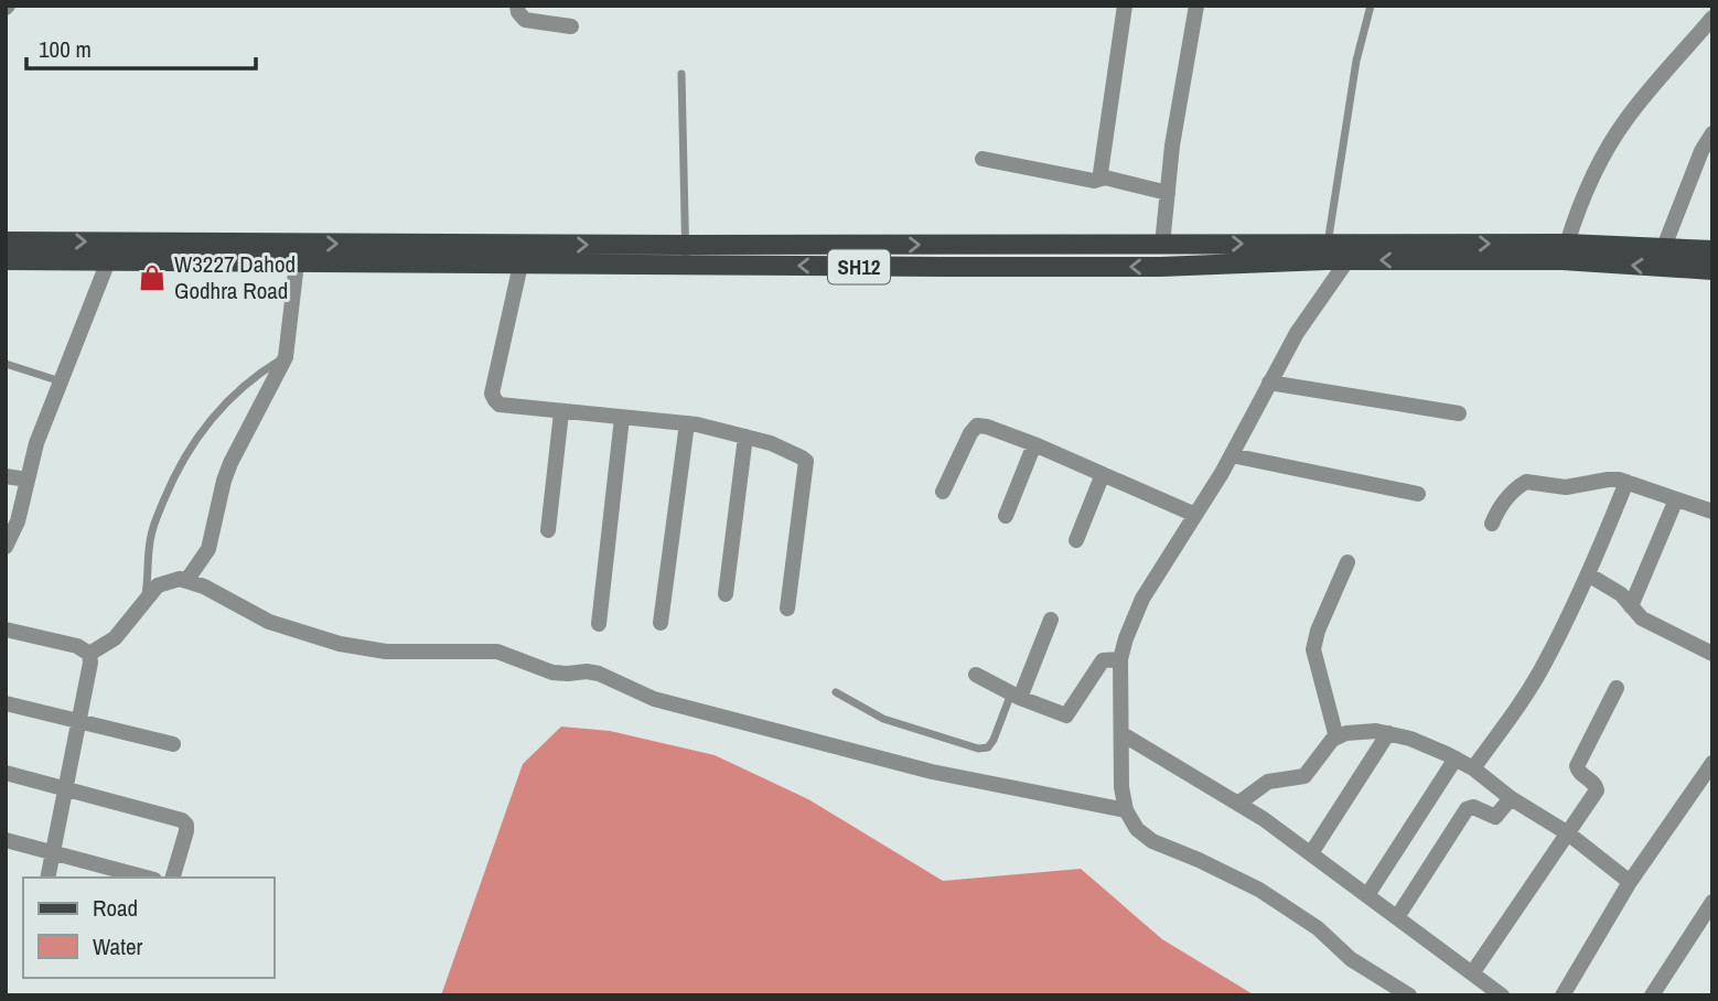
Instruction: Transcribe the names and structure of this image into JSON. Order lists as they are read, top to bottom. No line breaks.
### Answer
{"streets":{"main road":["SH12"]},"places":{"shop":["W3227 Dahod Godhra Road"]},"legend":["Road","Water"],"scale_bar":"100 m"}
